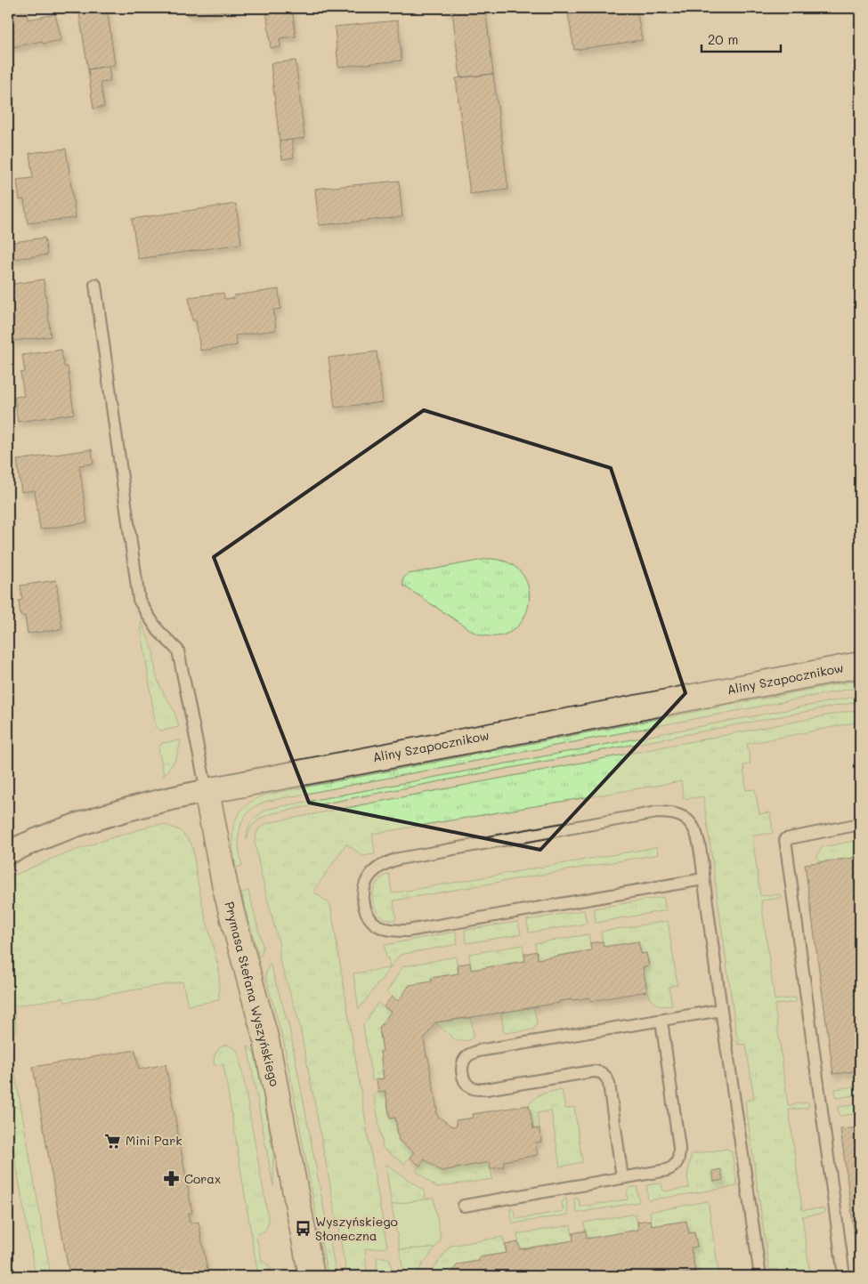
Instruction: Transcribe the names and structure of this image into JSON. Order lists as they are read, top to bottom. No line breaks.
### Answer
{"streets":{"street":["Aliny Szapocznikow","Prymasa Stefana Wyszyńskiego"]},"crossings":[["Aliny Szapocznikow","Prymasa Stefana Wyszyńskiego"]],"places":{"supermarket":["Mini Park"],"pharmacy":["Corax"],"bus stop":["Wyszyńskiego Słoneczna"]},"scale_bar":"20 m"}
